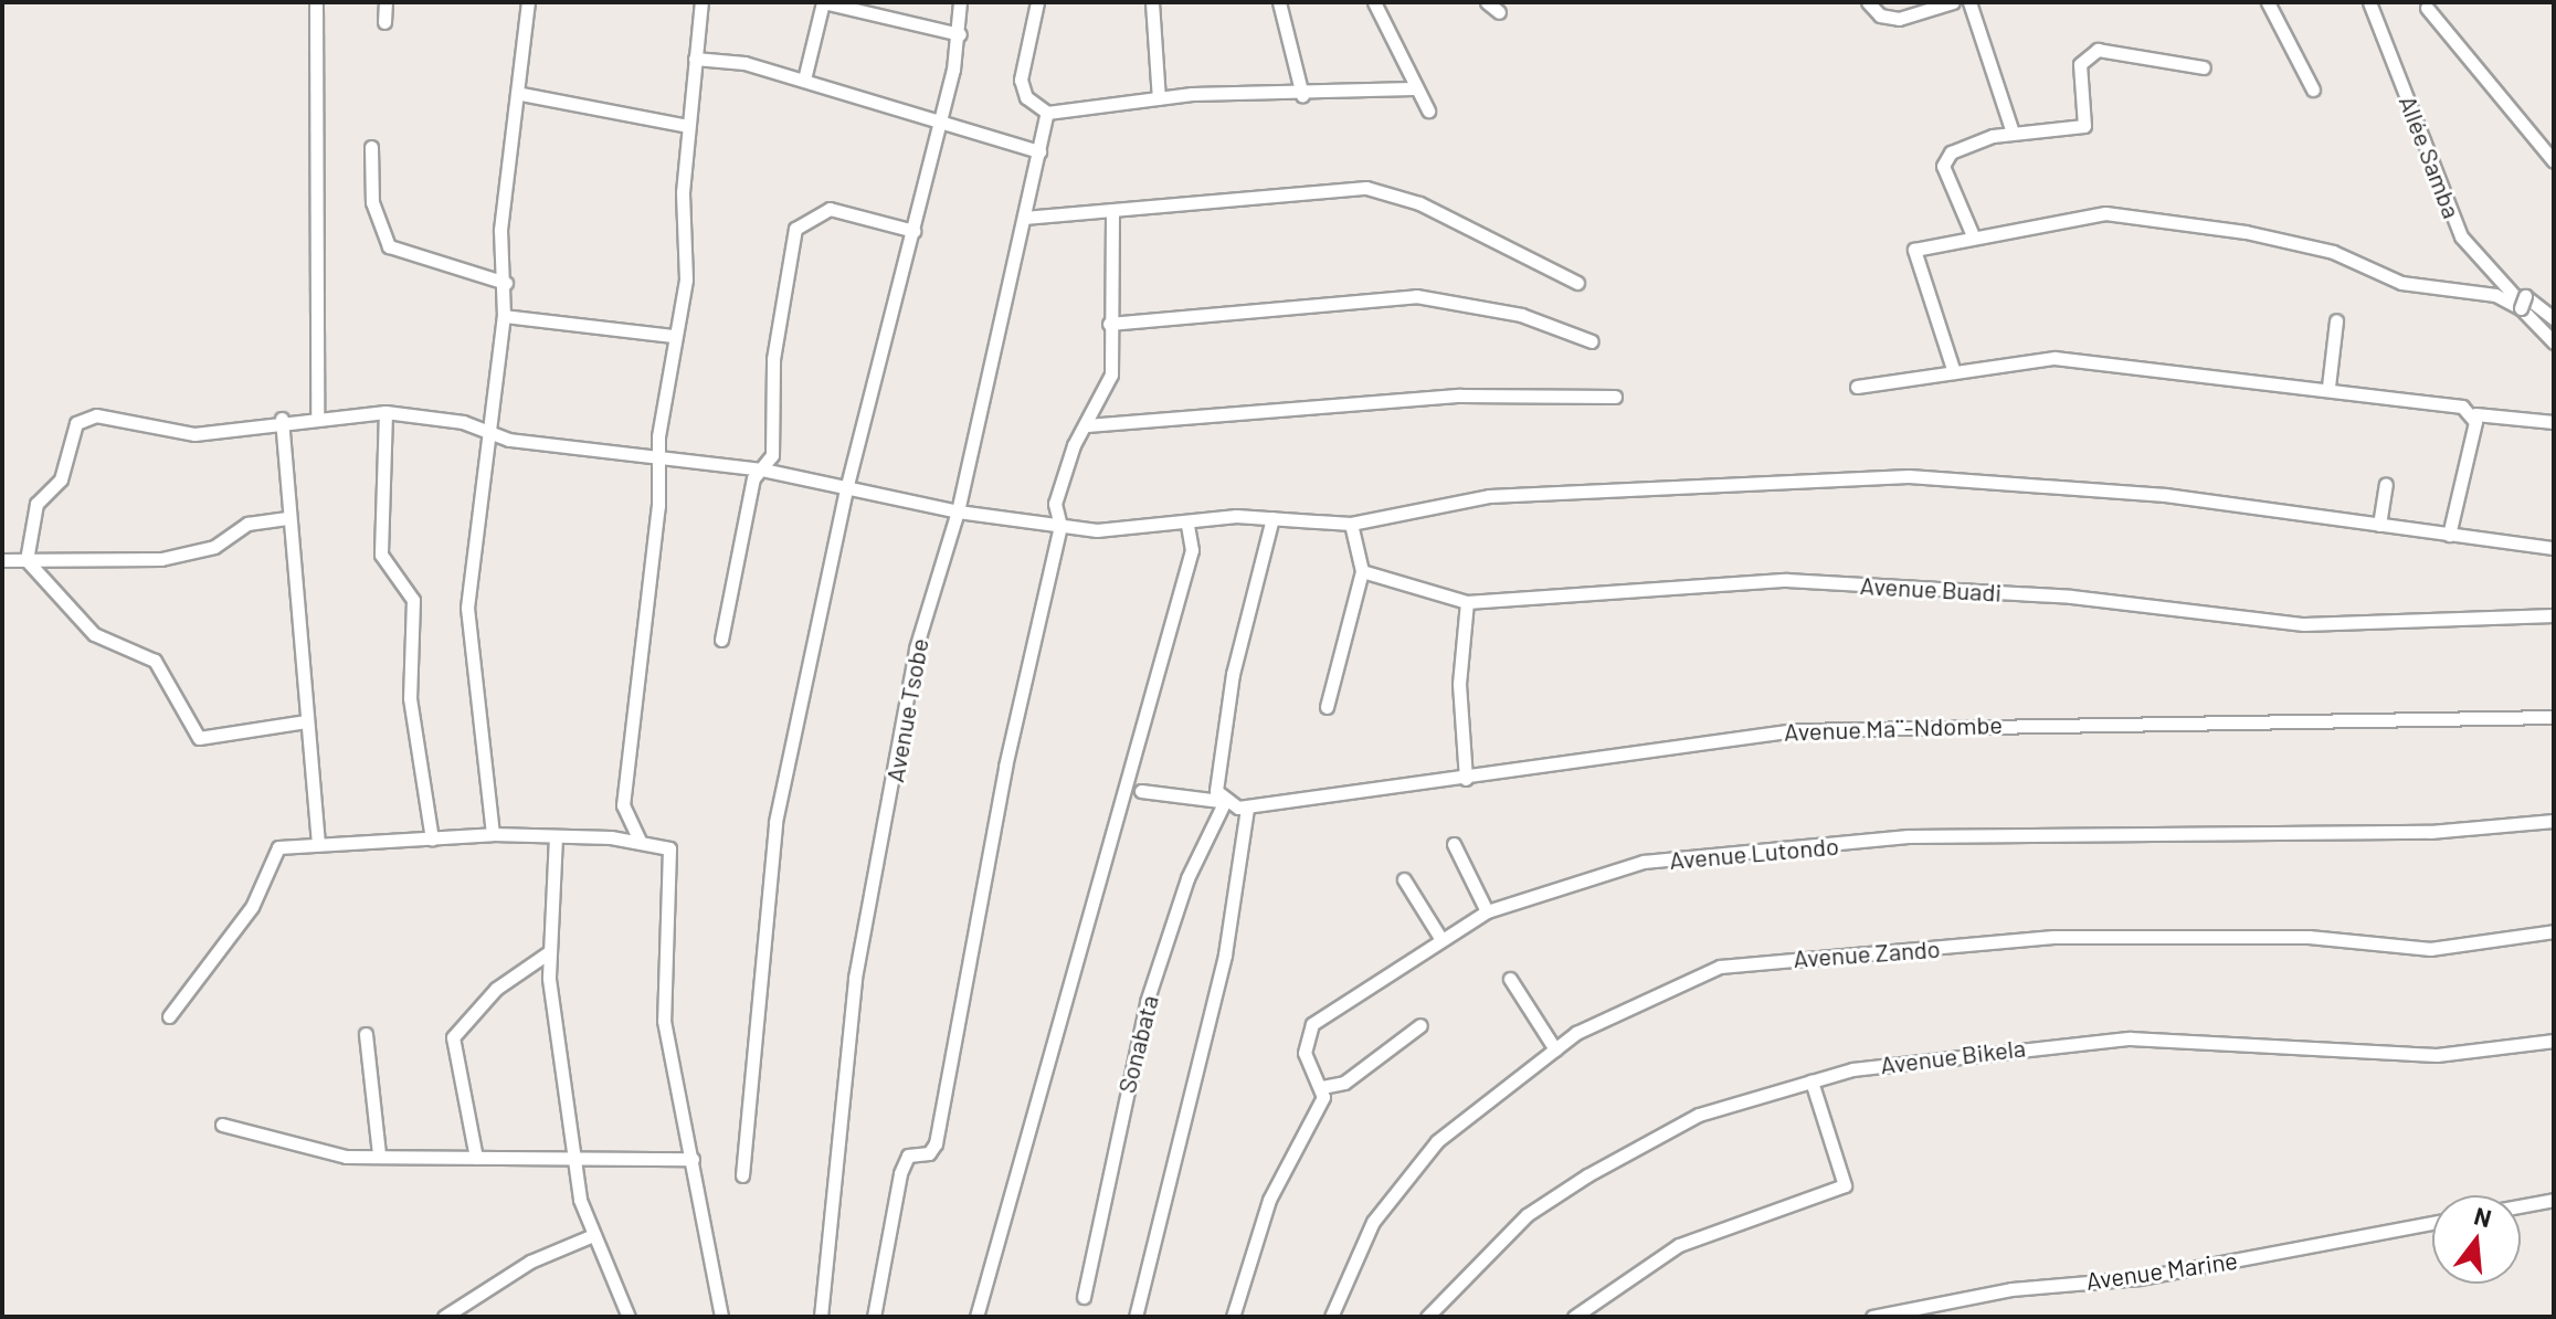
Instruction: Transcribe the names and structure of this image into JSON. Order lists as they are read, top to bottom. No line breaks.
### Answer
{"streets":{"street":["Allée Samba","Avenue Buadi","Avenue Tsobe","Avenue Ma¨-Ndombe","Avenue Lutondo","Avenue Zando","Sonabata","Avenue Bikela","Avenue Marine"]},"north":"top"}
